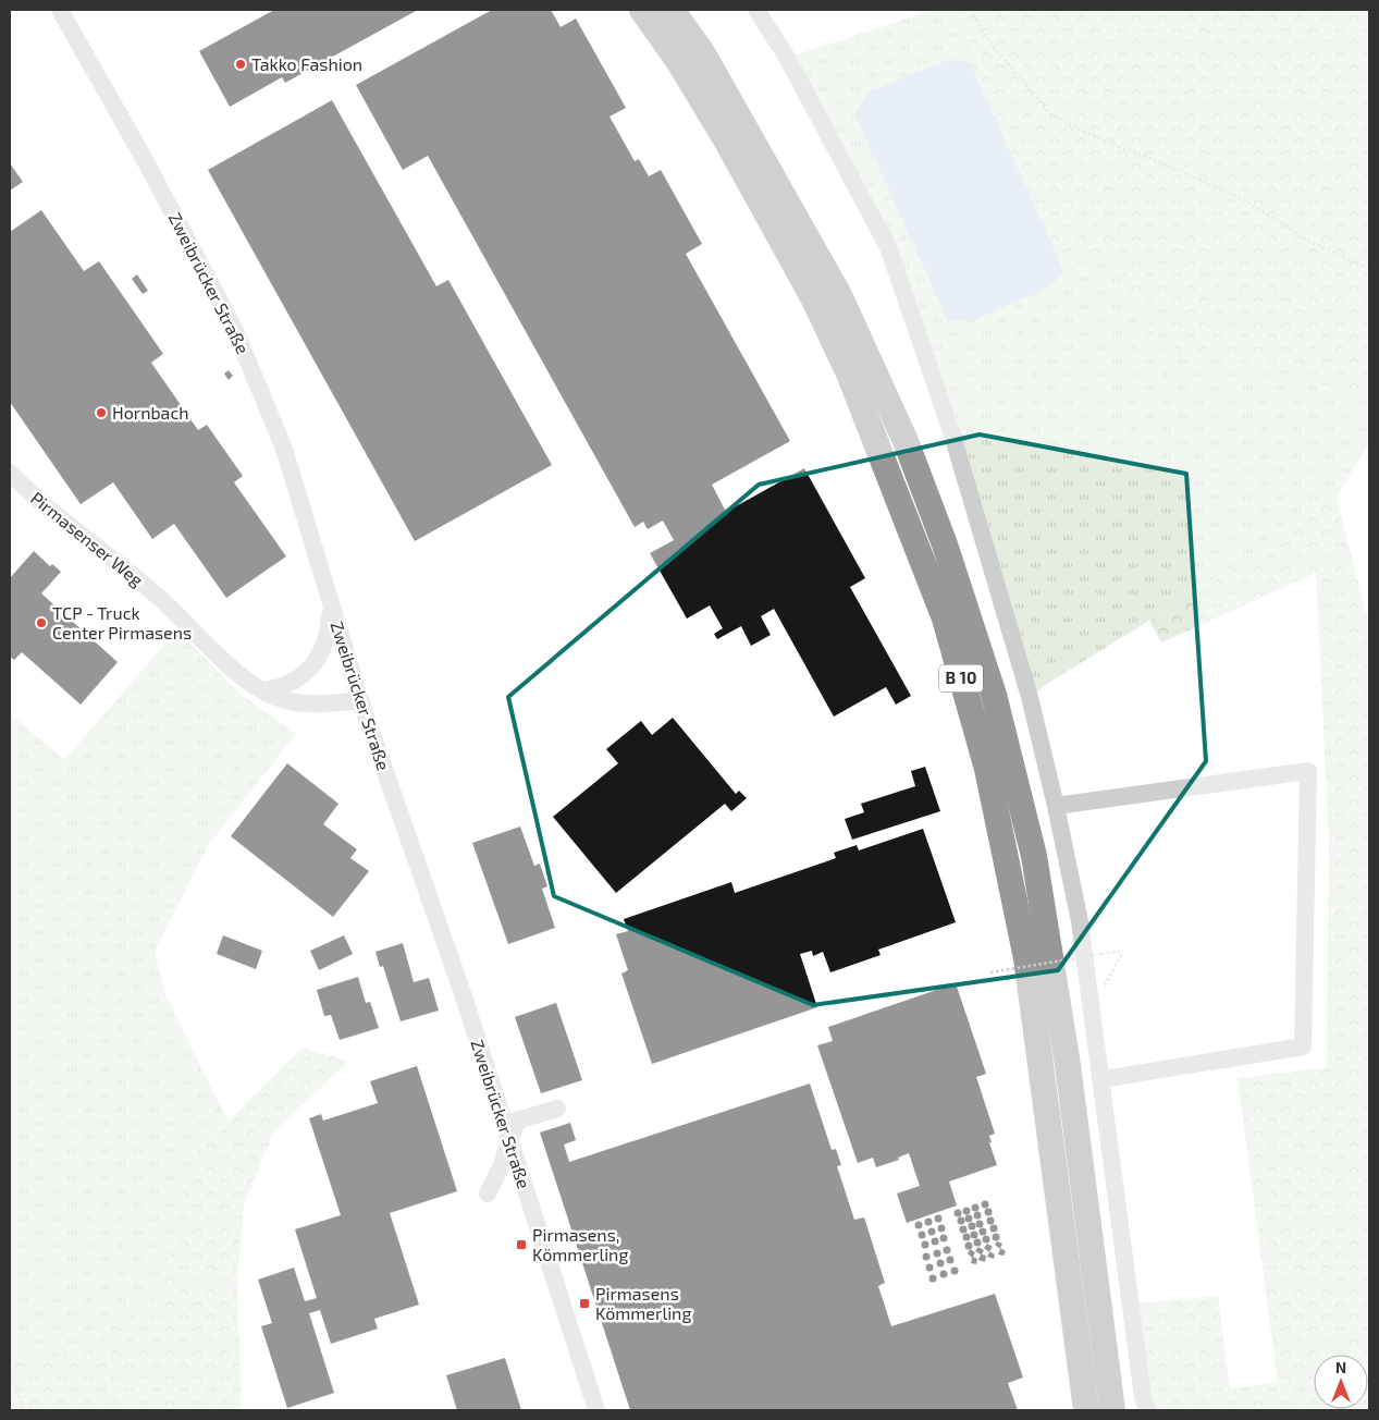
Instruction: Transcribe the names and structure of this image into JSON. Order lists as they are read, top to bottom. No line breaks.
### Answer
{"streets":{"highway":["B 10"],"street":["Zweibrücker Straße","Pirmasenser Weg"]},"crossings":[["Zweibrücker Straße","Pirmasenser Weg"]],"places":{"other":["Takko Fashion","Hornbach","TCP - Truck Center Pirmasens"],"transit":["Pirmasens, Kömmerling","Pirmasens Kömmerling"]},"north":"top"}
